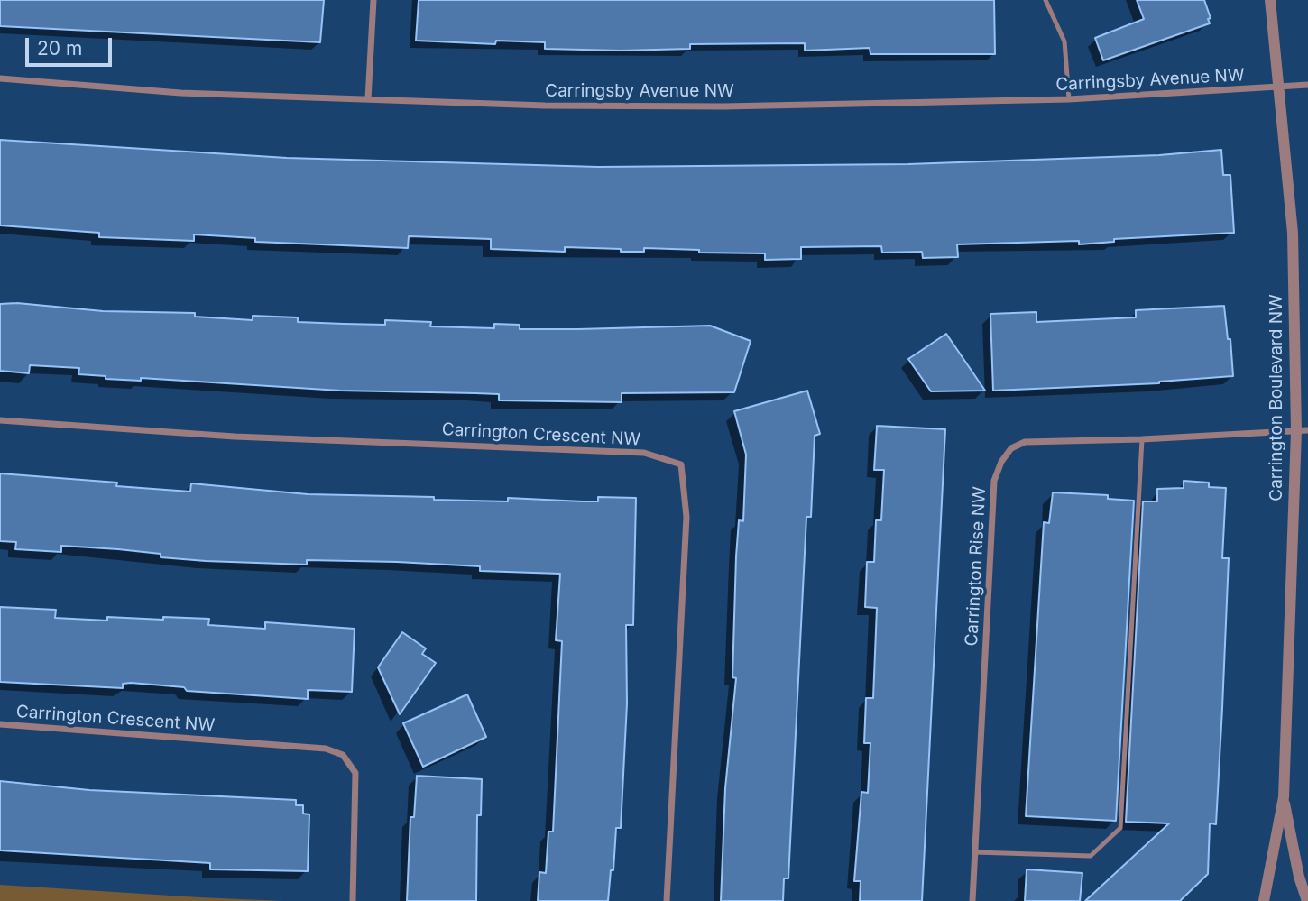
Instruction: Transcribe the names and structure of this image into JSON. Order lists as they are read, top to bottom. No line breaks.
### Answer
{"streets":{"street":["Carringsby Avenue NW","Carrington Boulevard NW","Carrington Crescent NW","Carrington Rise NW"]},"crossings":[["Carringsby Avenue NW","Carrington Boulevard NW"],["Carrington Boulevard NW","Carrington Rise NW"]],"scale_bar":"20 m"}
